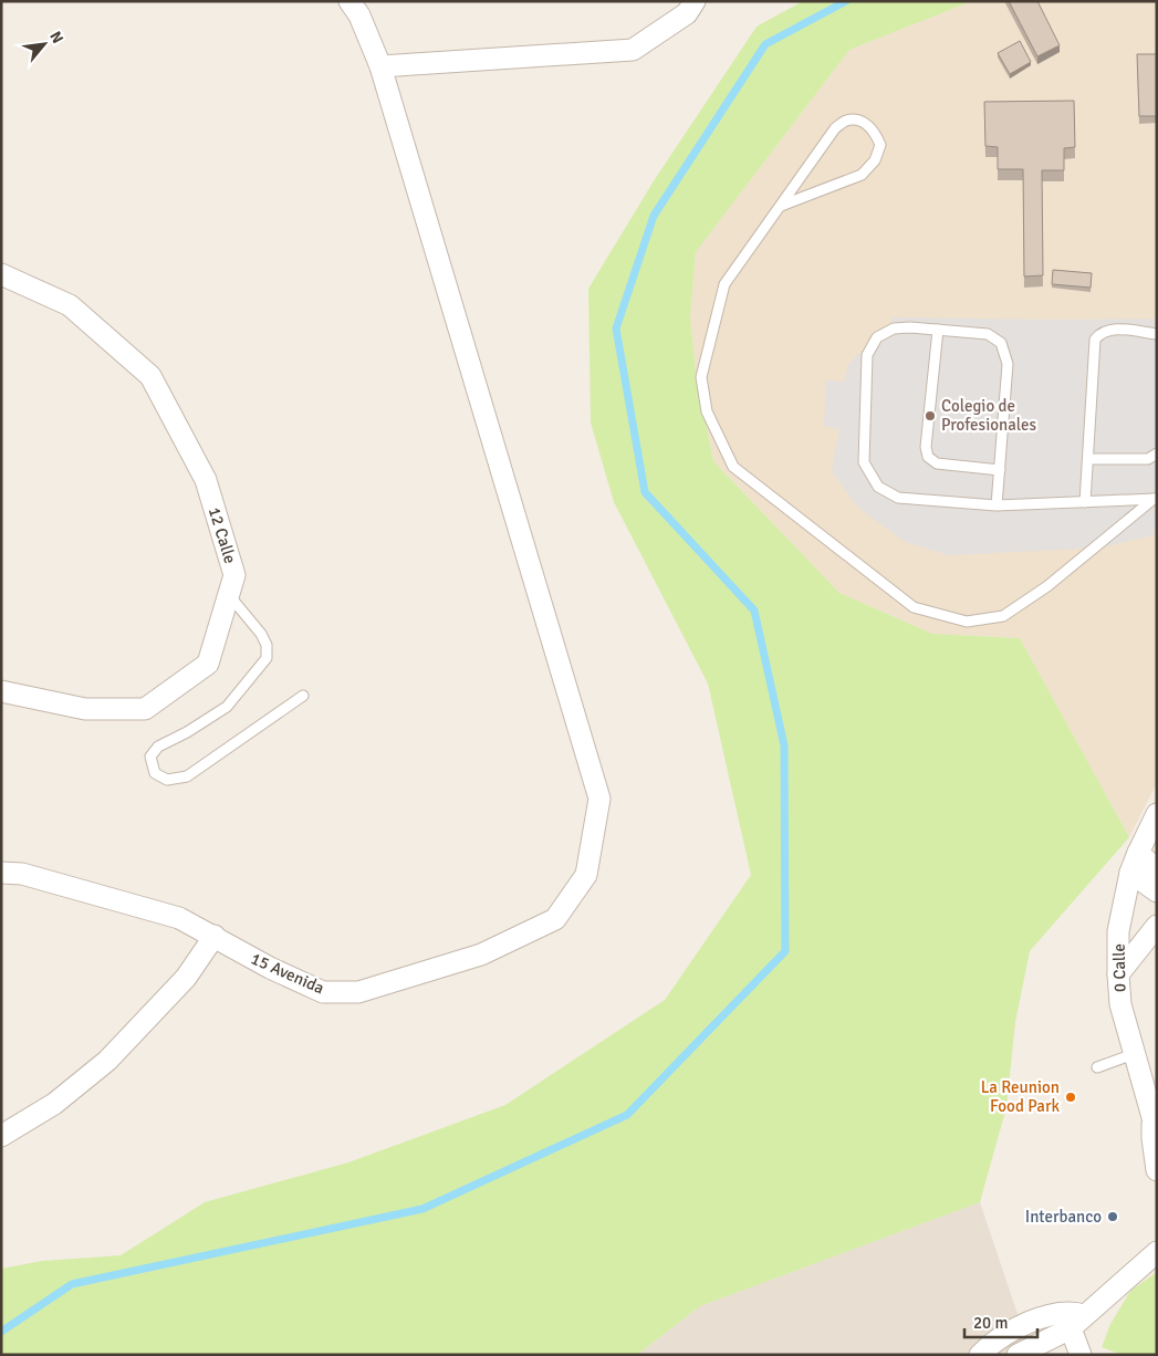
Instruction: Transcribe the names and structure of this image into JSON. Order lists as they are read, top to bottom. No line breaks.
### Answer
{"streets":{"street":["12 Calle","0 Calle","15 Avenida"]},"places":["Colegio de Profesionales","La Reunion Food Park","Interbanco"],"scale_bar":"20 m","north":"top right"}
